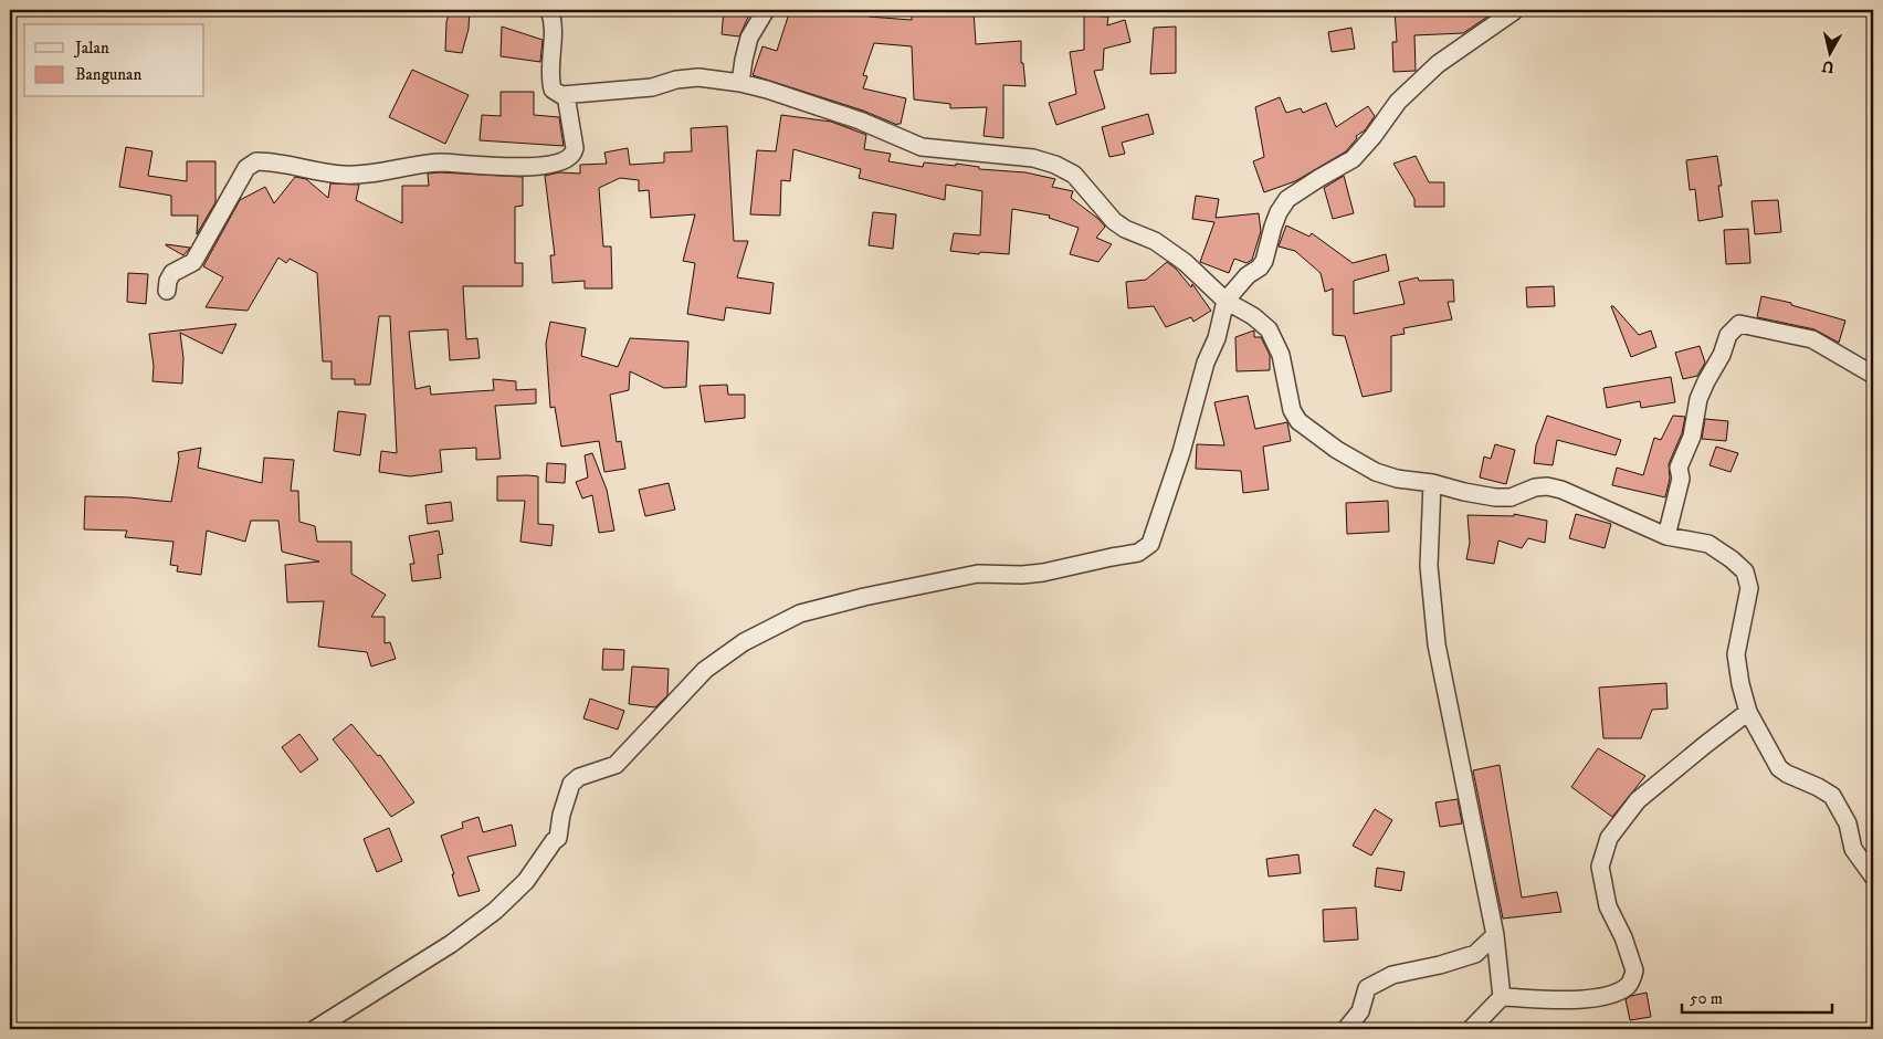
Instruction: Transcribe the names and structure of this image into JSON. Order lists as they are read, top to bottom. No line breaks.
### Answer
{"legend":["Jalan","Bangunan"],"scale_bar":"50 m","north":"bottom"}
